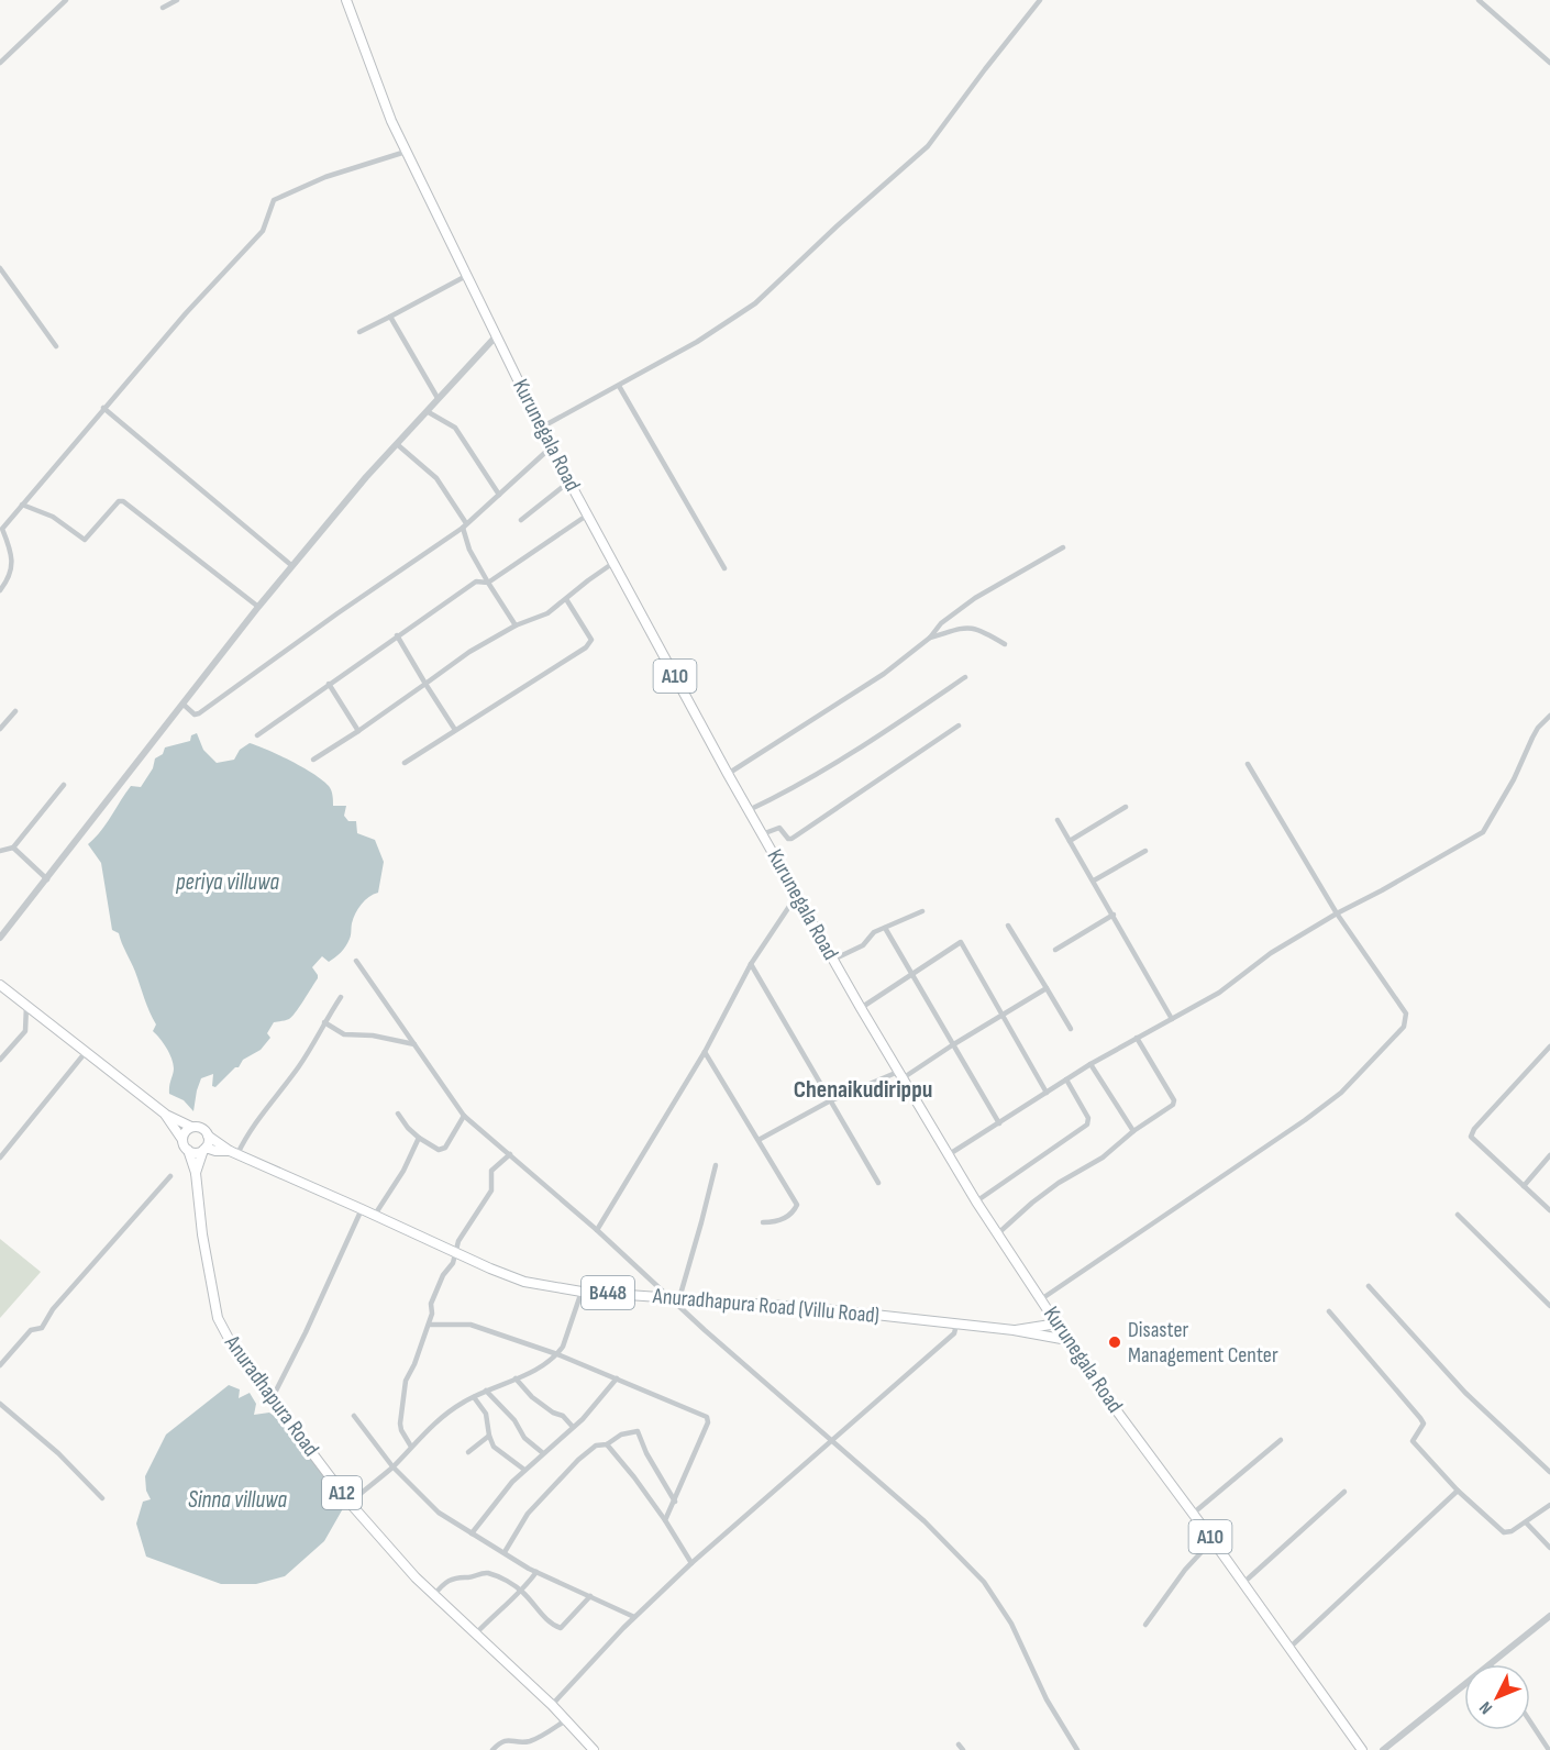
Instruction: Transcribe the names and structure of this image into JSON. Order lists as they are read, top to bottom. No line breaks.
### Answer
{"streets":{"main road":["Kurunegala Road","A10","B448","Anuradhapura Road (Villu Road)","Anuradhapura Road","A12"]},"crossings":[["Kurunegala Road","Anuradhapura Road (Villu Road)"],["Anuradhapura Road (Villu Road)","Anuradhapura Road"]],"districts":["Chenaikudirippu"],"water":["periya villuwa","Sinna villuwa"],"places":["Disaster Management Center"],"north":"bottom left"}
